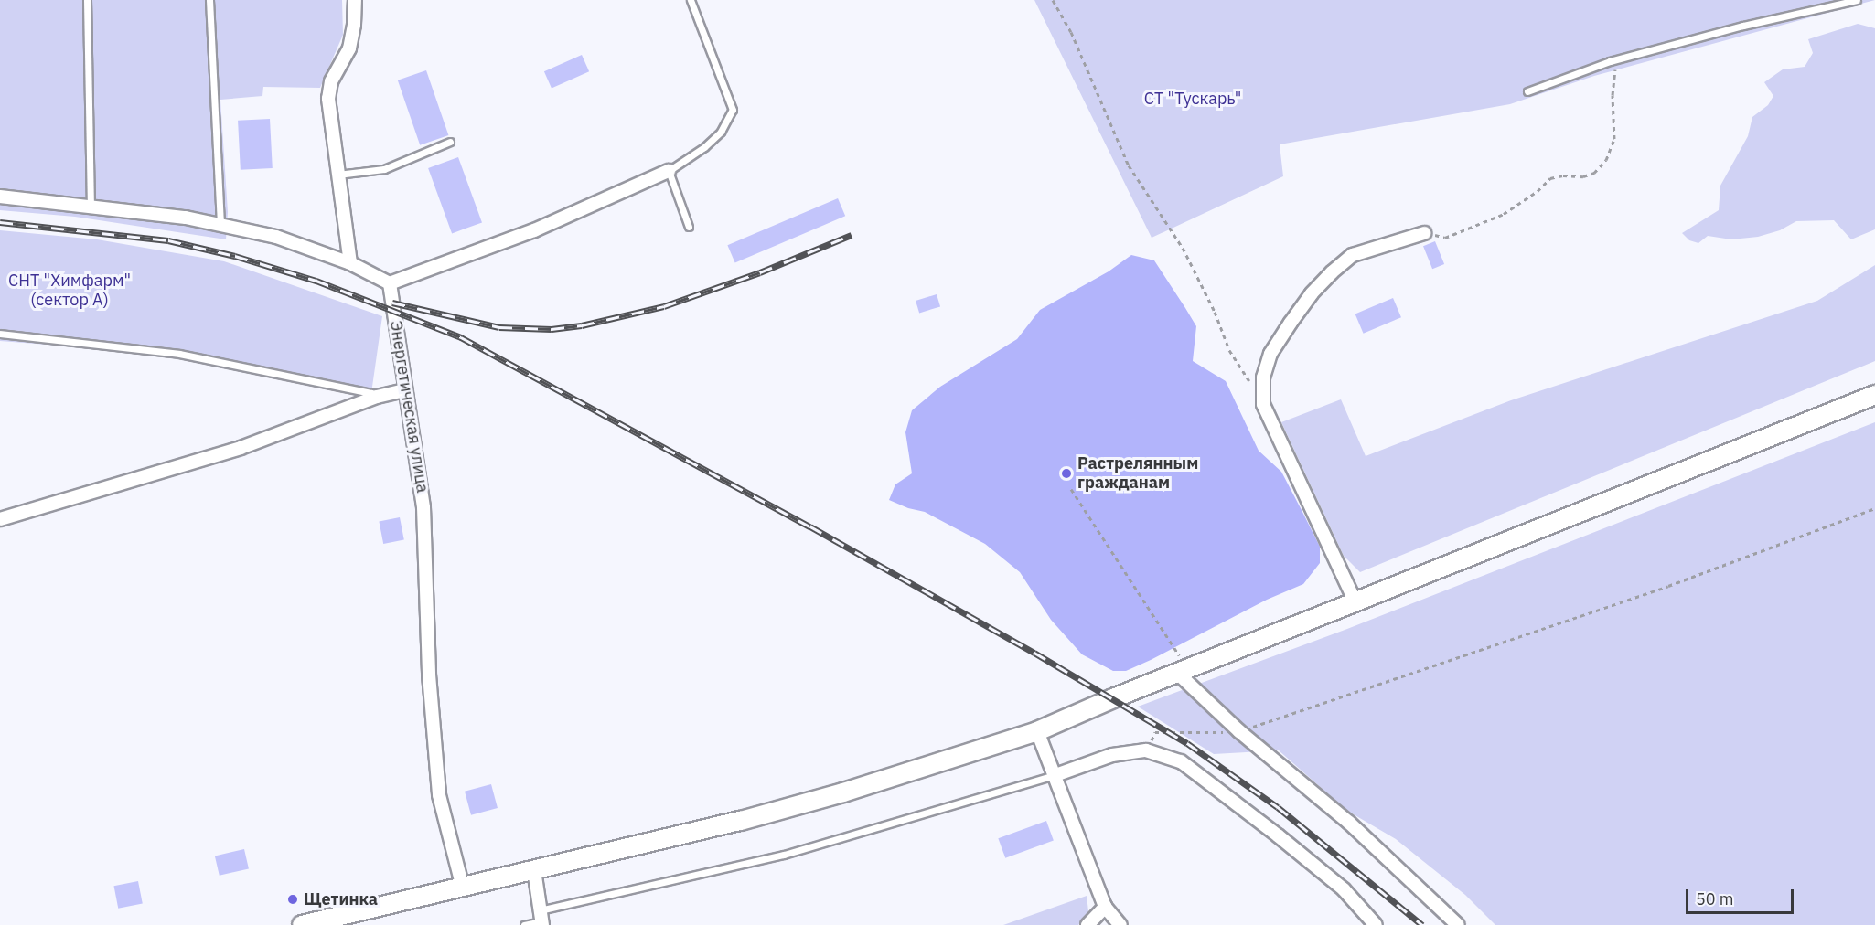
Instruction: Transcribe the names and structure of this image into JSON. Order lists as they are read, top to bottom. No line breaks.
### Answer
{"streets":{"street":["Энергетическая улица"]},"parks":["СТ \"Тускарь\"","СНТ \"Химфарм\" (сектор А)"],"places":["Растрелянным гражданам","Щетинка"],"scale_bar":"50 m"}
